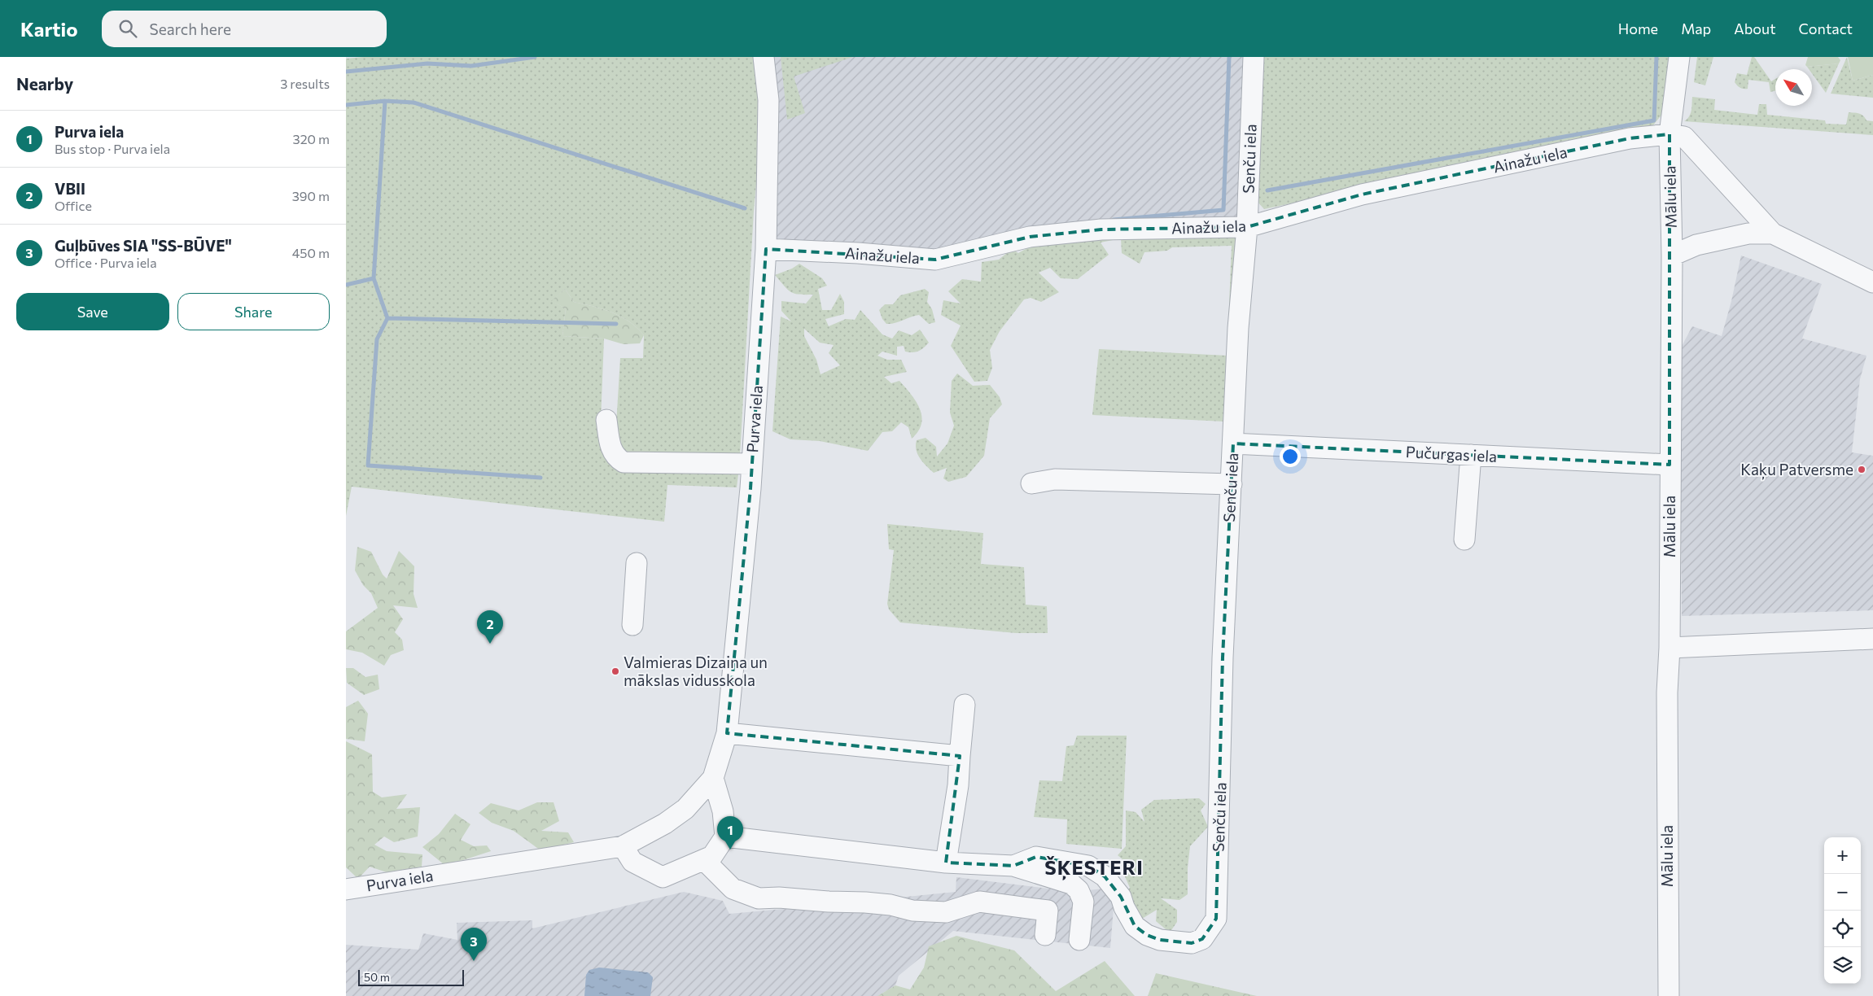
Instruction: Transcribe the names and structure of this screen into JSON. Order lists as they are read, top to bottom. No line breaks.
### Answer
{"streets":{"street":["Senču iela","Ainažu iela","Mālu iela","Purva iela","Pučurgas iela"]},"crossings":[["Senču iela","Ainažu iela"],["Senču iela","Pučurgas iela"],["Ainažu iela","Mālu iela"],["Ainažu iela","Purva iela"],["Mālu iela","Pučurgas iela"]],"districts":["ŠĶESTERI"],"places":["Kaķu Patversme","Valmieras Dizaina un mākslas vidusskola"],"scale_bar":"50 m","north":"top left","page":{"header":"Kartio","search":"Search here","nav":["Home","Map","About","Contact"],"heading":["Nearby","3 results"],"list":[{"mark":"1","name":"Purva iela","note":"Bus stop · Purva iela","value":"320 m"},{"mark":"2","name":"VBII","note":"Office","value":"390 m"},{"mark":"3","name":"Guļbūves SIA \"SS-BŪVE\"","note":"Office · Purva iela","value":"450 m"}],"buttons":["Save","Share"],"pins":["2","1","3"],"map_buttons":["+","−"],"scale":"50 m"}}
